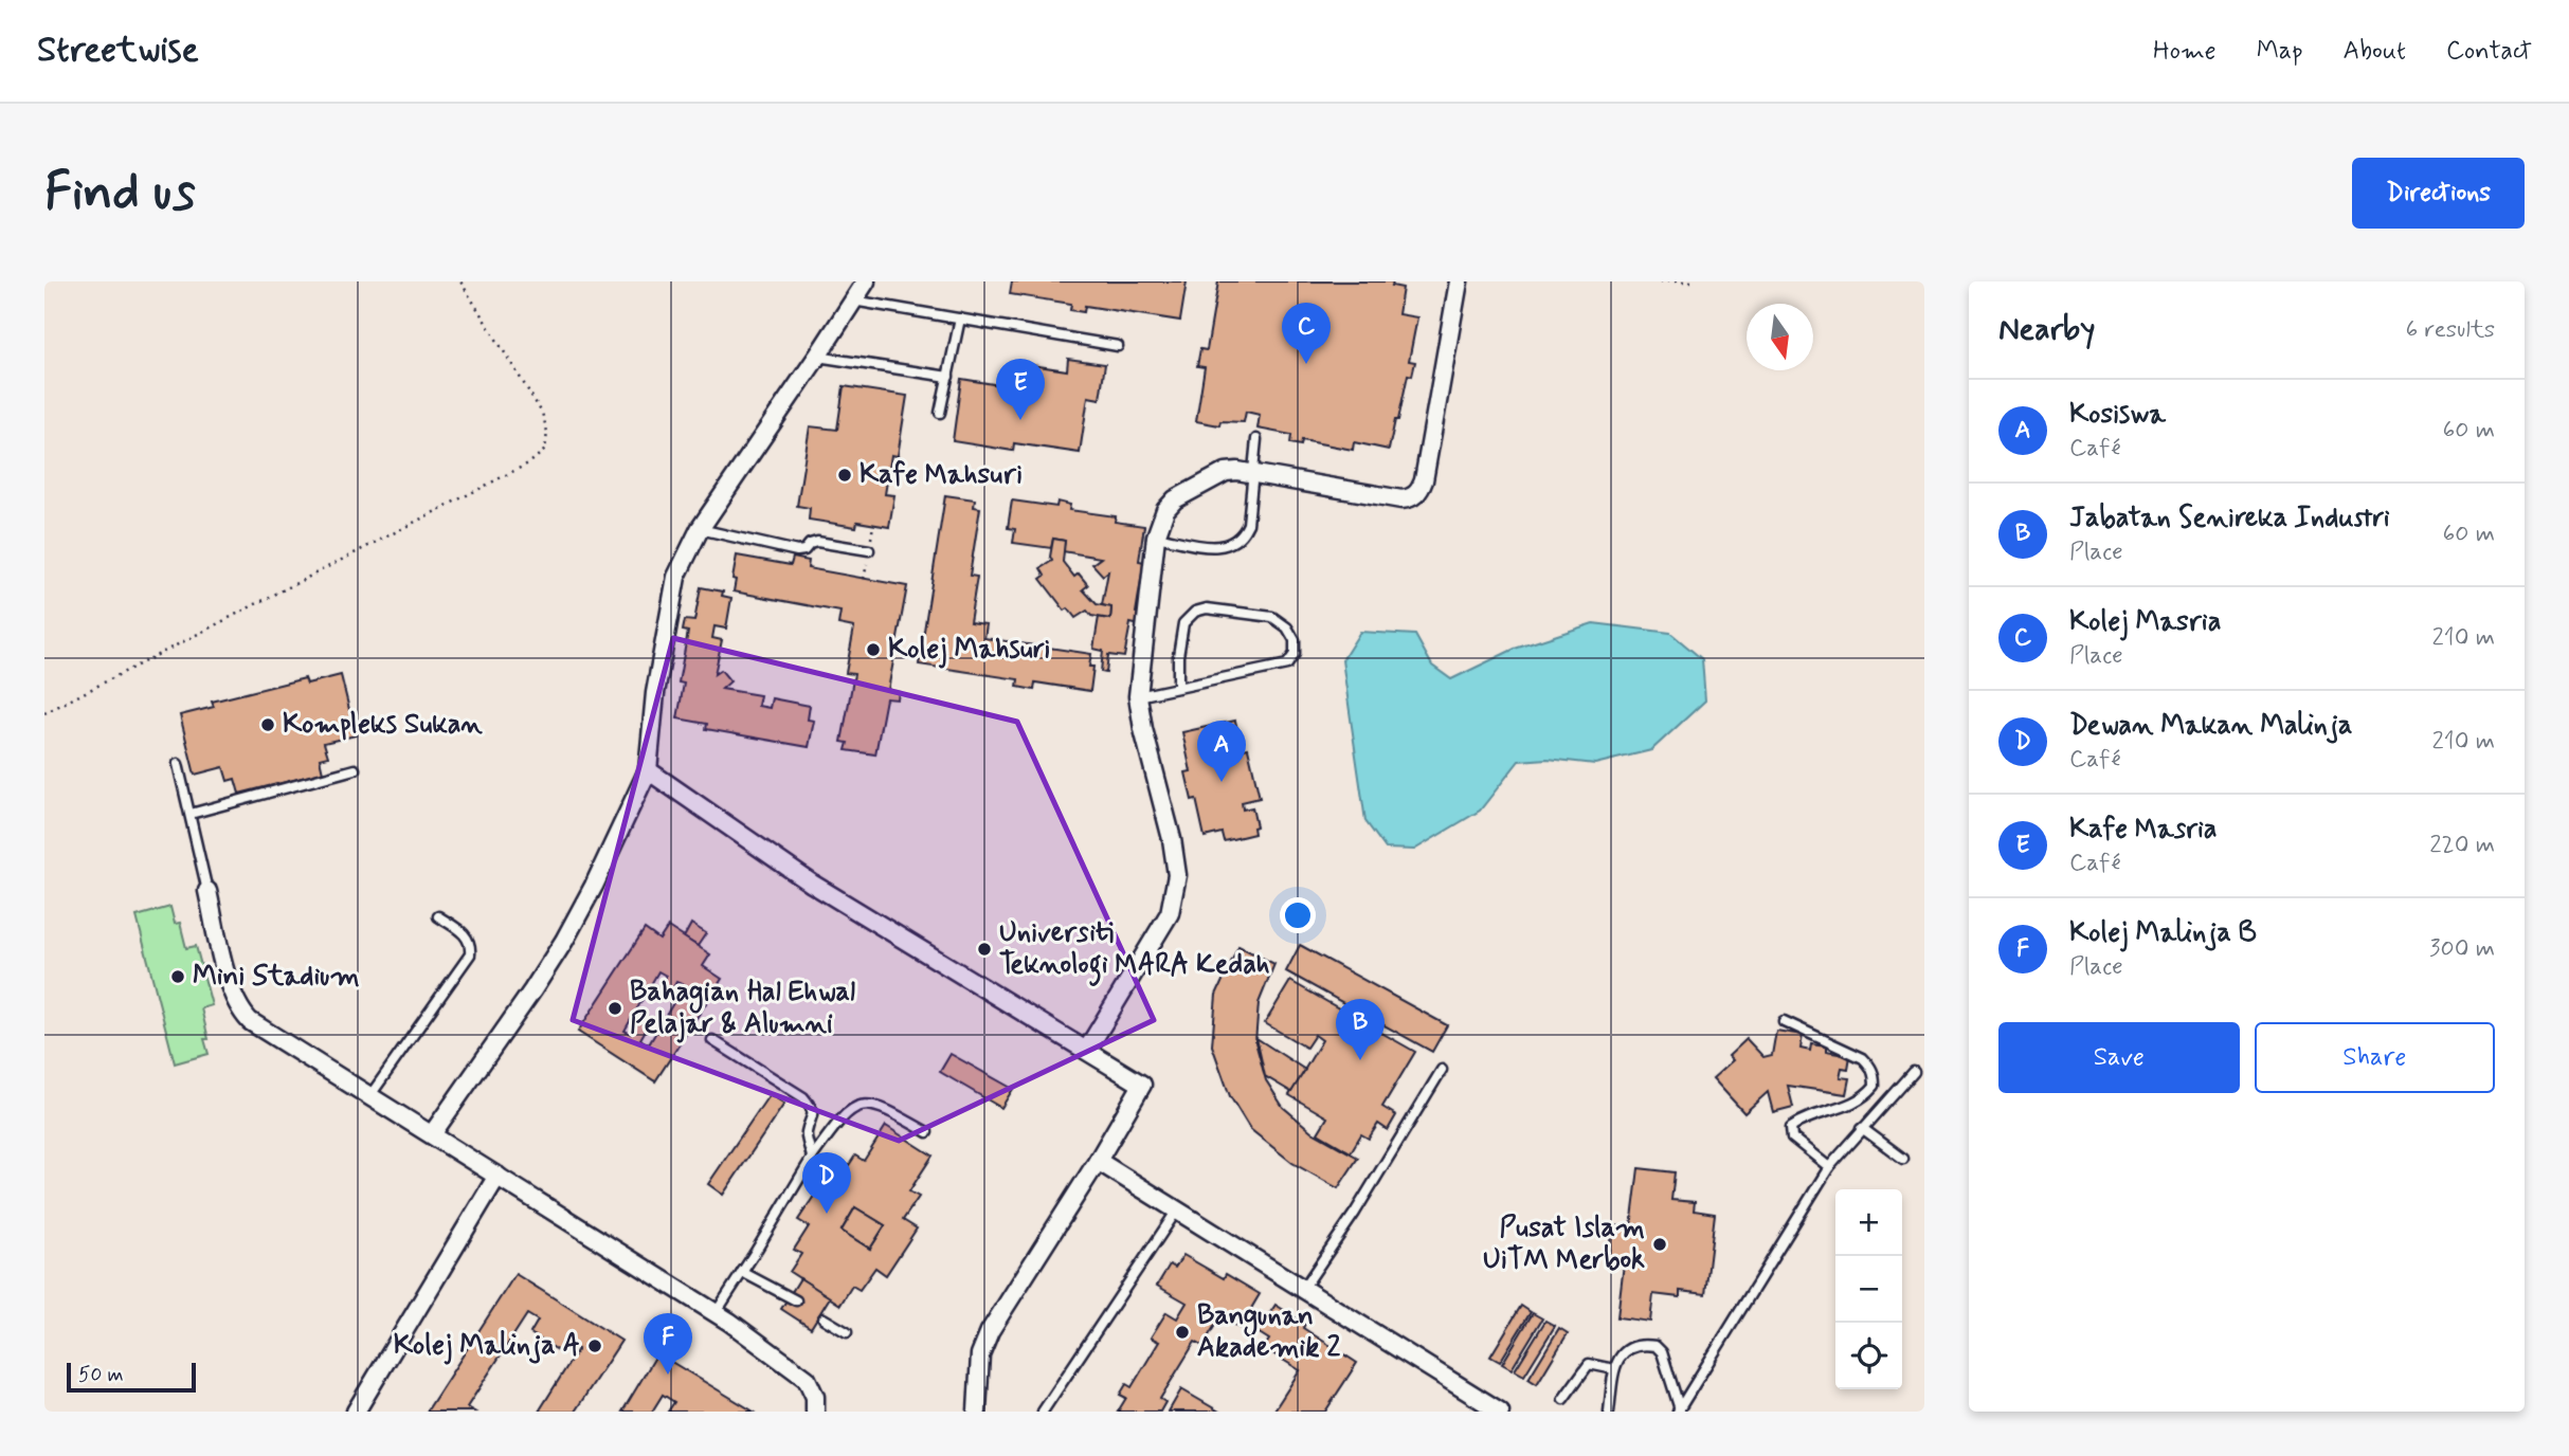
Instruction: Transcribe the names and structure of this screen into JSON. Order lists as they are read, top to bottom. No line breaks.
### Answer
{"places":["Kafe Mahsuri","Kolej Mahsuri","Kompleks Sukan","Universiti Teknologi MARA Kedah","Mini Stadium","Bahagian Hal Ehwal Pelajar & Alumni","Pusat Islam UiTM Merbok","Bangunan Akademik 2","Kolej Malinja A"],"scale_bar":"50 m","north":"bottom","page":{"header":"Streetwise","nav":["Home","Map","About","Contact"],"buttons":["Directions",["Save","Share"]],"title":"Find us","heading":["Nearby","6 results"],"pins":["C","E","A","B","D","F"],"list":[{"mark":"A","name":"Kosiswa","note":"Café","value":"60 m"},{"mark":"B","name":"Jabatan Senireka Industri","note":"Place","value":"60 m"},{"mark":"C","name":"Kolej Masria","note":"Place","value":"210 m"},{"mark":"D","name":"Dewan Makan Malinja","note":"Café","value":"210 m"},{"mark":"E","name":"Kafe Masria","note":"Café","value":"220 m"},{"mark":"F","name":"Kolej Malinja B","note":"Place","value":"300 m"}],"map_buttons":["+","−"],"scale":"50 m"}}
